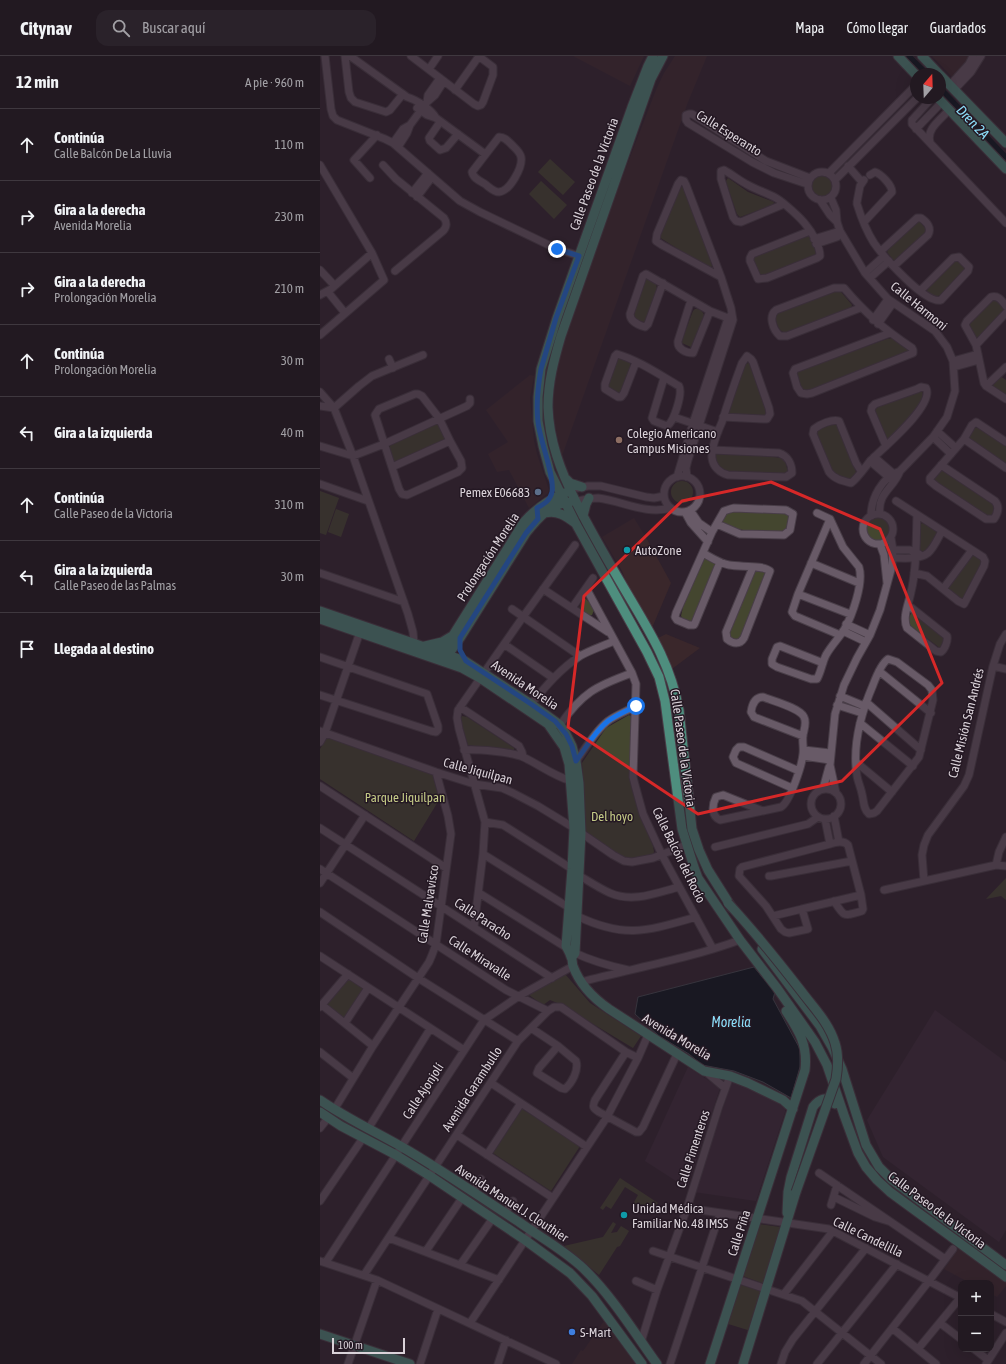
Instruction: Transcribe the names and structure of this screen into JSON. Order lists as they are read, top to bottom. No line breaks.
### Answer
{"streets":{"main road":["Calle Paseo de la Victoria","Prolongación Morelia","Avenida Morelia","Avenida Manuel J. Clouthier","Calle Piña"],"street":["Calle Esperanto","Calle Harmoni","Calle Misión San Andrés","Calle Jiquilpan","Calle Balcón del Rocío","Calle Malvavisco","Calle Paracho","Calle Miravalle","Avenida Garambullo","Calle Ajonjolí","Calle Pimenteros","Calle Candelilla"]},"crossings":[["Calle Esperanto","Calle Harmoni"],["Calle Paseo de la Victoria","Prolongación Morelia"],["Calle Paseo de la Victoria","Calle Jiquilpan"],["Calle Paseo de la Victoria","Calle Piña"],["Prolongación Morelia","Avenida Morelia"],["Avenida Morelia","Calle Jiquilpan"],["Avenida Morelia","Calle Ajonjolí"],["Avenida Morelia","Calle Pimenteros"],["Avenida Morelia","Calle Piña"],["Calle Jiquilpan","Calle Balcón del Rocío"],["Calle Jiquilpan","Calle Malvavisco"],["Calle Malvavisco","Calle Paracho"],["Calle Malvavisco","Calle Miravalle"],["Calle Malvavisco","Avenida Manuel J. Clouthier"],["Calle Paracho","Calle Ajonjolí"],["Calle Miravalle","Avenida Garambullo"],["Calle Miravalle","Calle Ajonjolí"],["Avenida Garambullo","Avenida Manuel J. Clouthier"],["Calle Ajonjolí","Avenida Manuel J. Clouthier"],["Calle Pimenteros","Avenida Manuel J. Clouthier"],["Calle Pimenteros","Calle Candelilla"],["Calle Piña","Calle Candelilla"]],"water":["Dren 2A","Morelia"],"parks":["Parque Jiquilpan","Del hoyo"],"places":["Colegio Americano Campus Misiones","Pemex E06683","AutoZone","Unidad Médica Familiar No. 48 IMSS","S-Mart"],"scale_bar":"100 m","north":"top","page":{"header":"Citynav","search":"Buscar aquí","nav":["Mapa","Cómo llegar","Guardados"],"heading":["12 min","A pie · 960 m"],"list":[["Continúa","Calle Balcón De La Lluvia","110 m"],["Gira a la derecha","Avenida Morelia","230 m"],["Gira a la derecha","Prolongación Morelia","210 m"],["Continúa","Prolongación Morelia","30 m"],["Gira a la izquierda","40 m"],["Continúa","Calle Paseo de la Victoria","310 m"],["Gira a la izquierda","Calle Paseo de las Palmas","30 m"],"Llegada al destino"],"map_buttons":["+","−"],"scale":"100 m"}}
